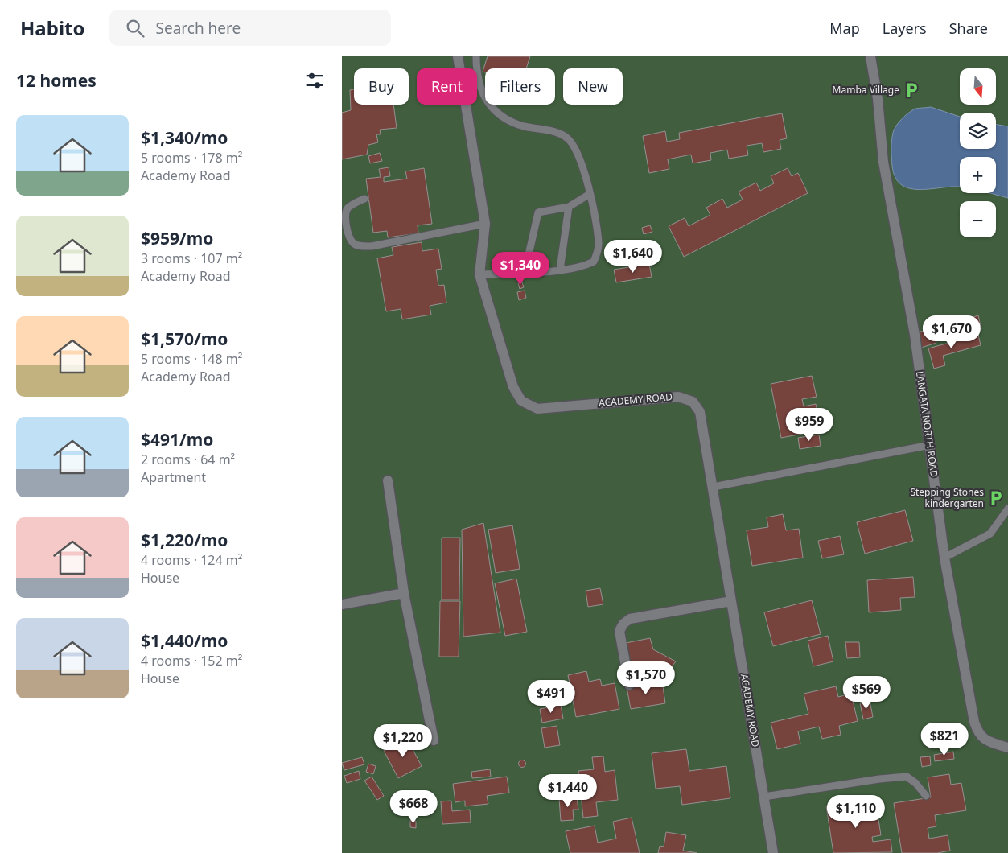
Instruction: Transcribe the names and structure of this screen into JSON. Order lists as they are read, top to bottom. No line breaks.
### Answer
{"streets":{"street":["ACADEMY ROAD","LANGATA NORTH ROAD"]},"places":{"parking":["Mamba Village","Stepping Stones kindergarten"]},"north":"bottom","page":{"header":"Habito","search":"Search here","nav":["Map","Layers","Share"],"heading":"12 homes","map_buttons":["+","−"],"chip":["Buy","Rent","Filters","New"],"list":[{"name":"$1,340/mo","note":"5 rooms · 178 m² · Academy Road"},{"name":"$959/mo","note":"3 rooms · 107 m² · Academy Road"},{"name":"$1,570/mo","note":"5 rooms · 148 m² · Academy Road"},{"name":"$491/mo","note":"2 rooms · 64 m² · Apartment"},{"name":"$1,220/mo","note":"4 rooms · 124 m² · House"},{"name":"$1,440/mo","note":"4 rooms · 152 m² · House"}],"price":["$1,640","$1,340","$1,670","$959","$1,570","$569","$491","$821","$1,220","$1,440","$668","$1,110"]}}
